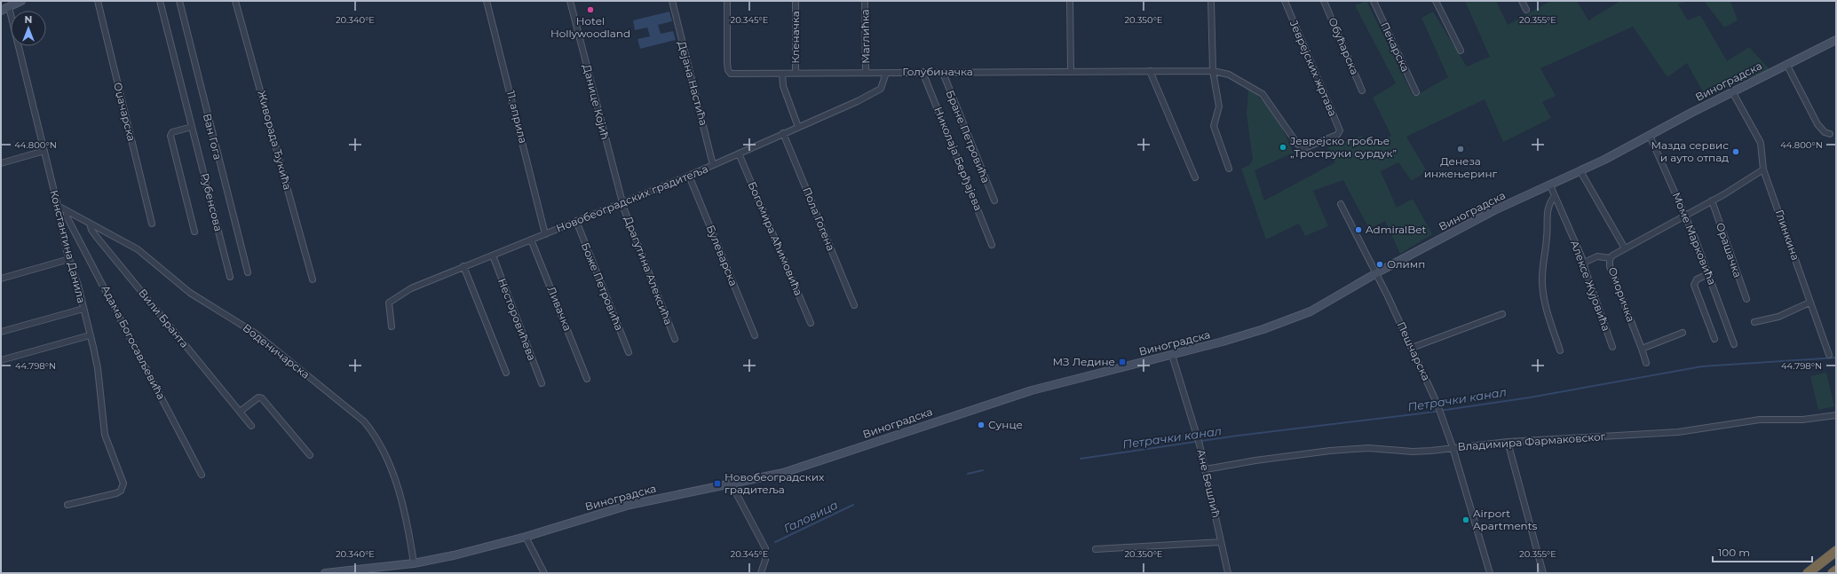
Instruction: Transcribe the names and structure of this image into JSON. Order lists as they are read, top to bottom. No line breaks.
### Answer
{"streets":{"street":["Маглићка","Кленачка","Обућарска","Пекарска","Јеврејских жртава","Голубиначка","Виноградска","Дејана Настића","Данице Којић","Оџачарска","11. априла","Ван Гога","Бране Петровића","Живорада Ђукића","Николаја Берђајева","Новобеоградских градитеља","Рубенсова","Пола Гогена","Глинкина","Богомира Аћимовића","Моме Марковића","Константина Данила","Орашачка","Булеварска","Драгутина Алексића","Алексе Жујовића","Боже Петровића","Оморичка","Ливачка","Вили Бранта","Несторовићева","Адама Богосављевића","Воденичарска","Пешчарска","Владимира Фармаковског","Ане Бешлић"]},"crossings":[["Маглићка","Голубиначка"],["Кленачка","Голубиначка"],["Јеврејских жртава","Голубиначка"],["Голубиначка","Бране Петровића"],["Голубиначка","Николаја Берђајева"],["Голубиначка","Новобеоградских градитеља"],["Виноградска","Глинкина"],["Виноградска","Моме Марковића"],["Виноградска","Алексе Жујовића"],["Виноградска","Воденичарска"],["Виноградска","Пешчарска"],["Виноградска","Ане Бешлић"],["Дејана Настића","Новобеоградских градитеља"],["Данице Којић","Новобеоградских градитеља"],["Данице Којић","Драгутина Алексића"],["11. априла","Новобеоградских градитеља"],["Новобеоградских градитеља","Пола Гогена"],["Новобеоградских градитеља","Богомира Аћимовића"],["Новобеоградских градитеља","Булеварска"],["Новобеоградских градитеља","Драгутина Алексића"],["Новобеоградских градитеља","Боже Петровића"],["Новобеоградских градитеља","Ливачка"],["Новобеоградских градитеља","Несторовићева"],["Глинкина","Оморичка"],["Моме Марковића","Оморичка"],["Константина Данила","Воденичарска"],["Орашачка","Оморичка"],["Вили Бранта","Воденичарска"],["Адама Богосављевића","Воденичарска"],["Пешчарска","Владимира Фармаковског"],["Владимира Фармаковског","Ане Бешлић"]],"water":["Петрачки канал","Галовица"],"places":{"other":["Hotel Hollywoodland","Јеврејско гробље „Троструки сурдук”","Денеза инжењеринг","Мазда сервис и ауто отпад","AdmiralBet","Олимп","Сунце","Airport Apartments"],"transit":["МЗ Ледине","Новобеоградских градитеља"]},"scale_bar":"100 m","north":"top","coordinates":["20.340°E","20.345°E","20.350°E","20.355°E","44.800°N","44.798°N"]}
